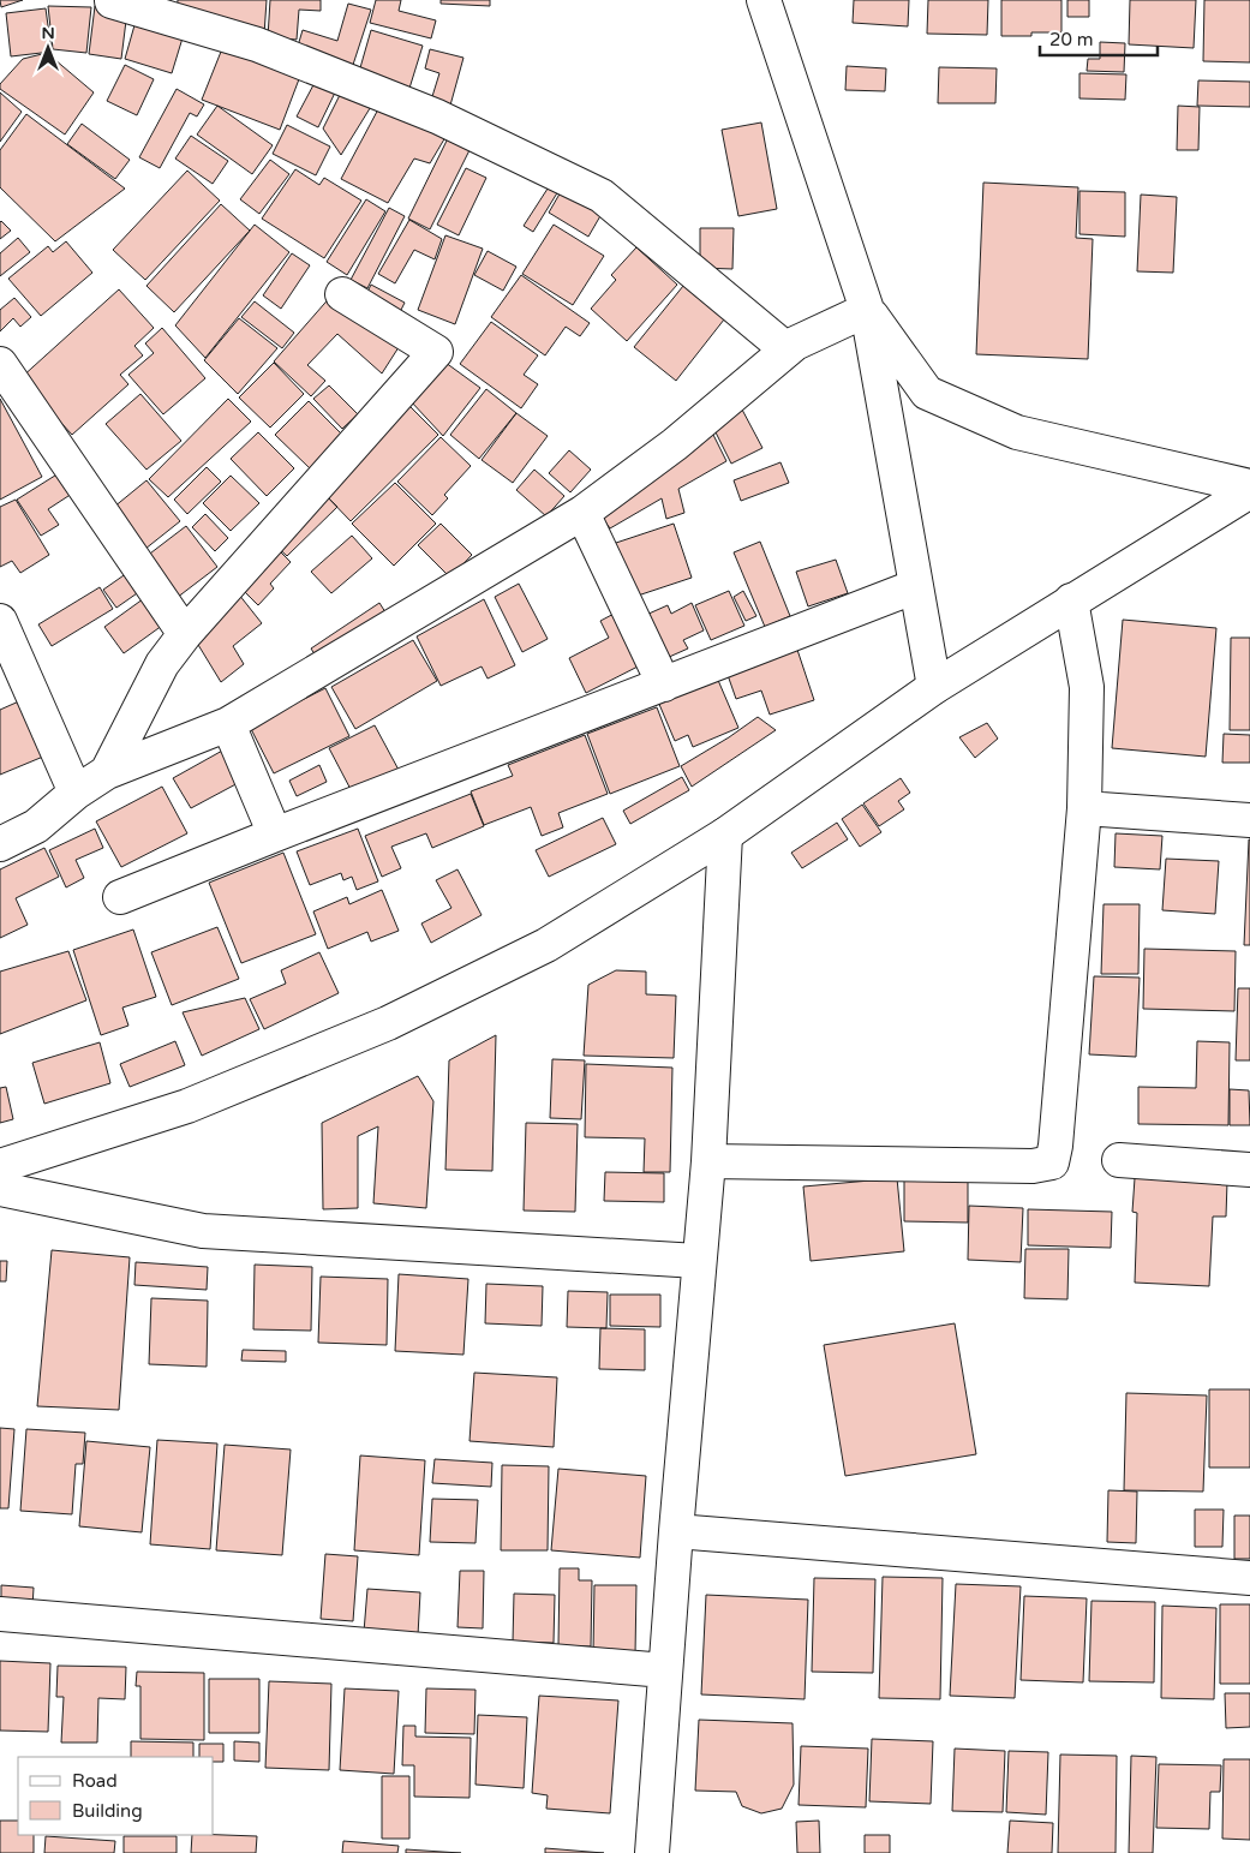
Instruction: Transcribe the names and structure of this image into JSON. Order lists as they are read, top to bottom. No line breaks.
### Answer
{"legend":["Road","Building"],"scale_bar":"20 m","north":"top"}
